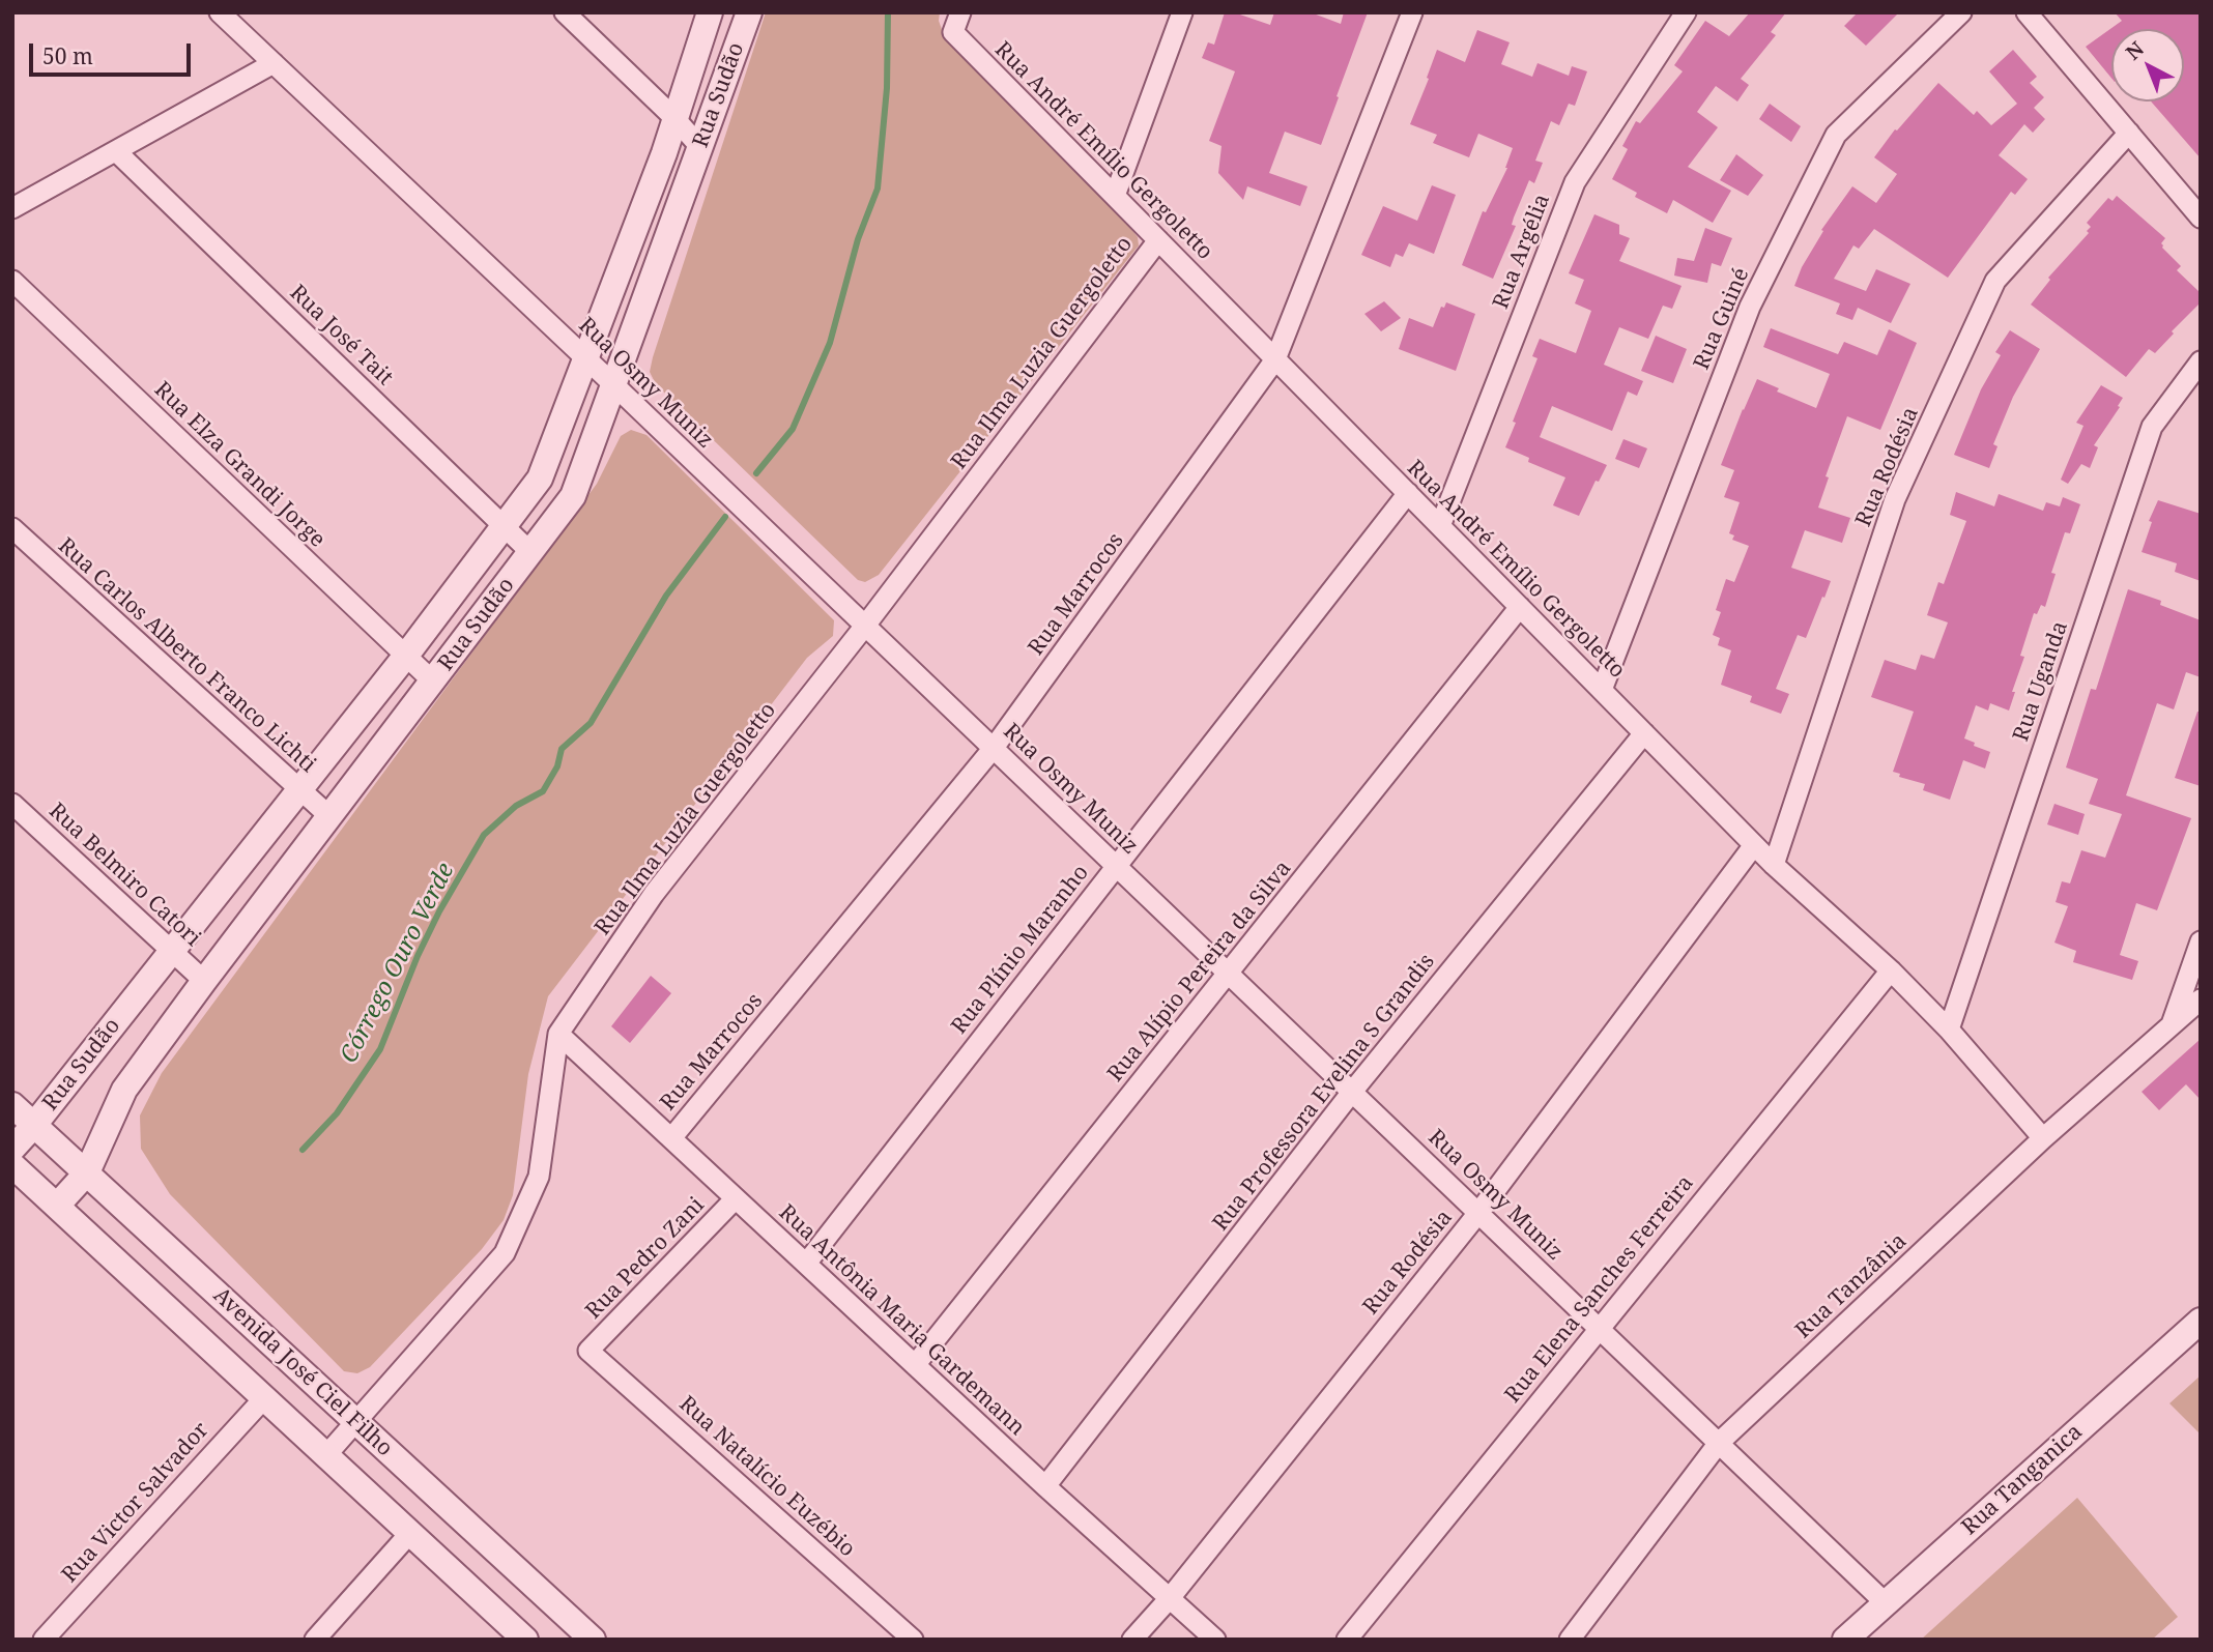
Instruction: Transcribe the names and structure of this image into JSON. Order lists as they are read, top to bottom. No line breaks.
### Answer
{"streets":{"street":["Rua Sudão","Rua André Emílio Gergoletto","Rua Argélia","Rua Guiné","Rua José Tait","Rua Ilma Luzia Guergoletto","Rua Osmy Muniz","Rua Elza Grandi Jorge","Rua Rodésia","Rua Marrocos","Rua Carlos Alberto Franco Lichti","Rua Uganda","Rua Belmiro Catori","Rua Plínio Maranho","Rua Alípio Pereira da Silva","Rua Professora Evelina S Grandis","Rua Pedro Zani","Rua Tanzânia","Rua Elena Sanches Ferreira","Rua Antônia Maria Gardemann","Avenida José Ciel Filho","Rua Natalício Euzébio","Rua Tanganica","Rua Victor Salvador"]},"crossings":[["Rua Sudão","Rua José Tait"],["Rua Sudão","Rua Osmy Muniz"],["Rua Sudão","Rua Elza Grandi Jorge"],["Rua Sudão","Rua Carlos Alberto Franco Lichti"],["Rua Sudão","Rua Belmiro Catori"],["Rua Sudão","Avenida José Ciel Filho"],["Rua André Emílio Gergoletto","Rua Argélia"],["Rua André Emílio Gergoletto","Rua Guiné"],["Rua André Emílio Gergoletto","Rua Ilma Luzia Guergoletto"],["Rua André Emílio Gergoletto","Rua Rodésia"],["Rua André Emílio Gergoletto","Rua Marrocos"],["Rua André Emílio Gergoletto","Rua Uganda"],["Rua André Emílio Gergoletto","Rua Plínio Maranho"],["Rua André Emílio Gergoletto","Rua Alípio Pereira da Silva"],["Rua André Emílio Gergoletto","Rua Professora Evelina S Grandis"],["Rua André Emílio Gergoletto","Rua Tanzânia"],["Rua André Emílio Gergoletto","Rua Elena Sanches Ferreira"],["Rua Ilma Luzia Guergoletto","Rua Osmy Muniz"],["Rua Ilma Luzia Guergoletto","Rua Antônia Maria Gardemann"],["Rua Ilma Luzia Guergoletto","Avenida José Ciel Filho"],["Rua Osmy Muniz","Rua Rodésia"],["Rua Osmy Muniz","Rua Marrocos"],["Rua Osmy Muniz","Rua Plínio Maranho"],["Rua Osmy Muniz","Rua Alípio Pereira da Silva"],["Rua Osmy Muniz","Rua Professora Evelina S Grandis"],["Rua Osmy Muniz","Rua Tanzânia"],["Rua Osmy Muniz","Rua Elena Sanches Ferreira"],["Rua Osmy Muniz","Rua Tanganica"],["Rua Rodésia","Rua Antônia Maria Gardemann"],["Rua Marrocos","Rua Antônia Maria Gardemann"],["Rua Plínio Maranho","Rua Antônia Maria Gardemann"],["Rua Alípio Pereira da Silva","Rua Antônia Maria Gardemann"],["Rua Professora Evelina S Grandis","Rua Antônia Maria Gardemann"],["Rua Pedro Zani","Rua Antônia Maria Gardemann"],["Rua Pedro Zani","Rua Natalício Euzébio"],["Avenida José Ciel Filho","Rua Victor Salvador"]],"water":["Córrego Ouro Verde"],"scale_bar":"50 m","north":"top left"}
